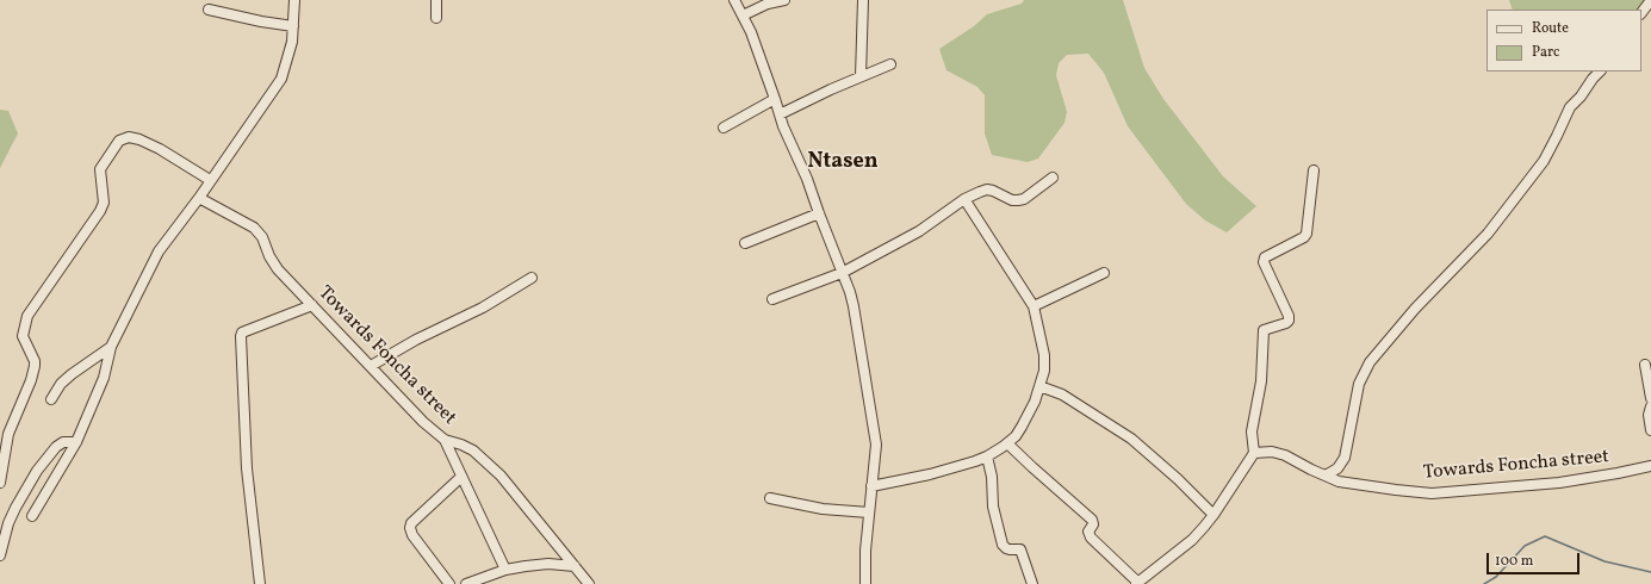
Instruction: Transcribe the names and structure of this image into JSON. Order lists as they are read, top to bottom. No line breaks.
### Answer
{"streets":{"street":["Towards Foncha street"]},"districts":["Ntasen"],"legend":["Route","Parc"],"scale_bar":"100 m"}
